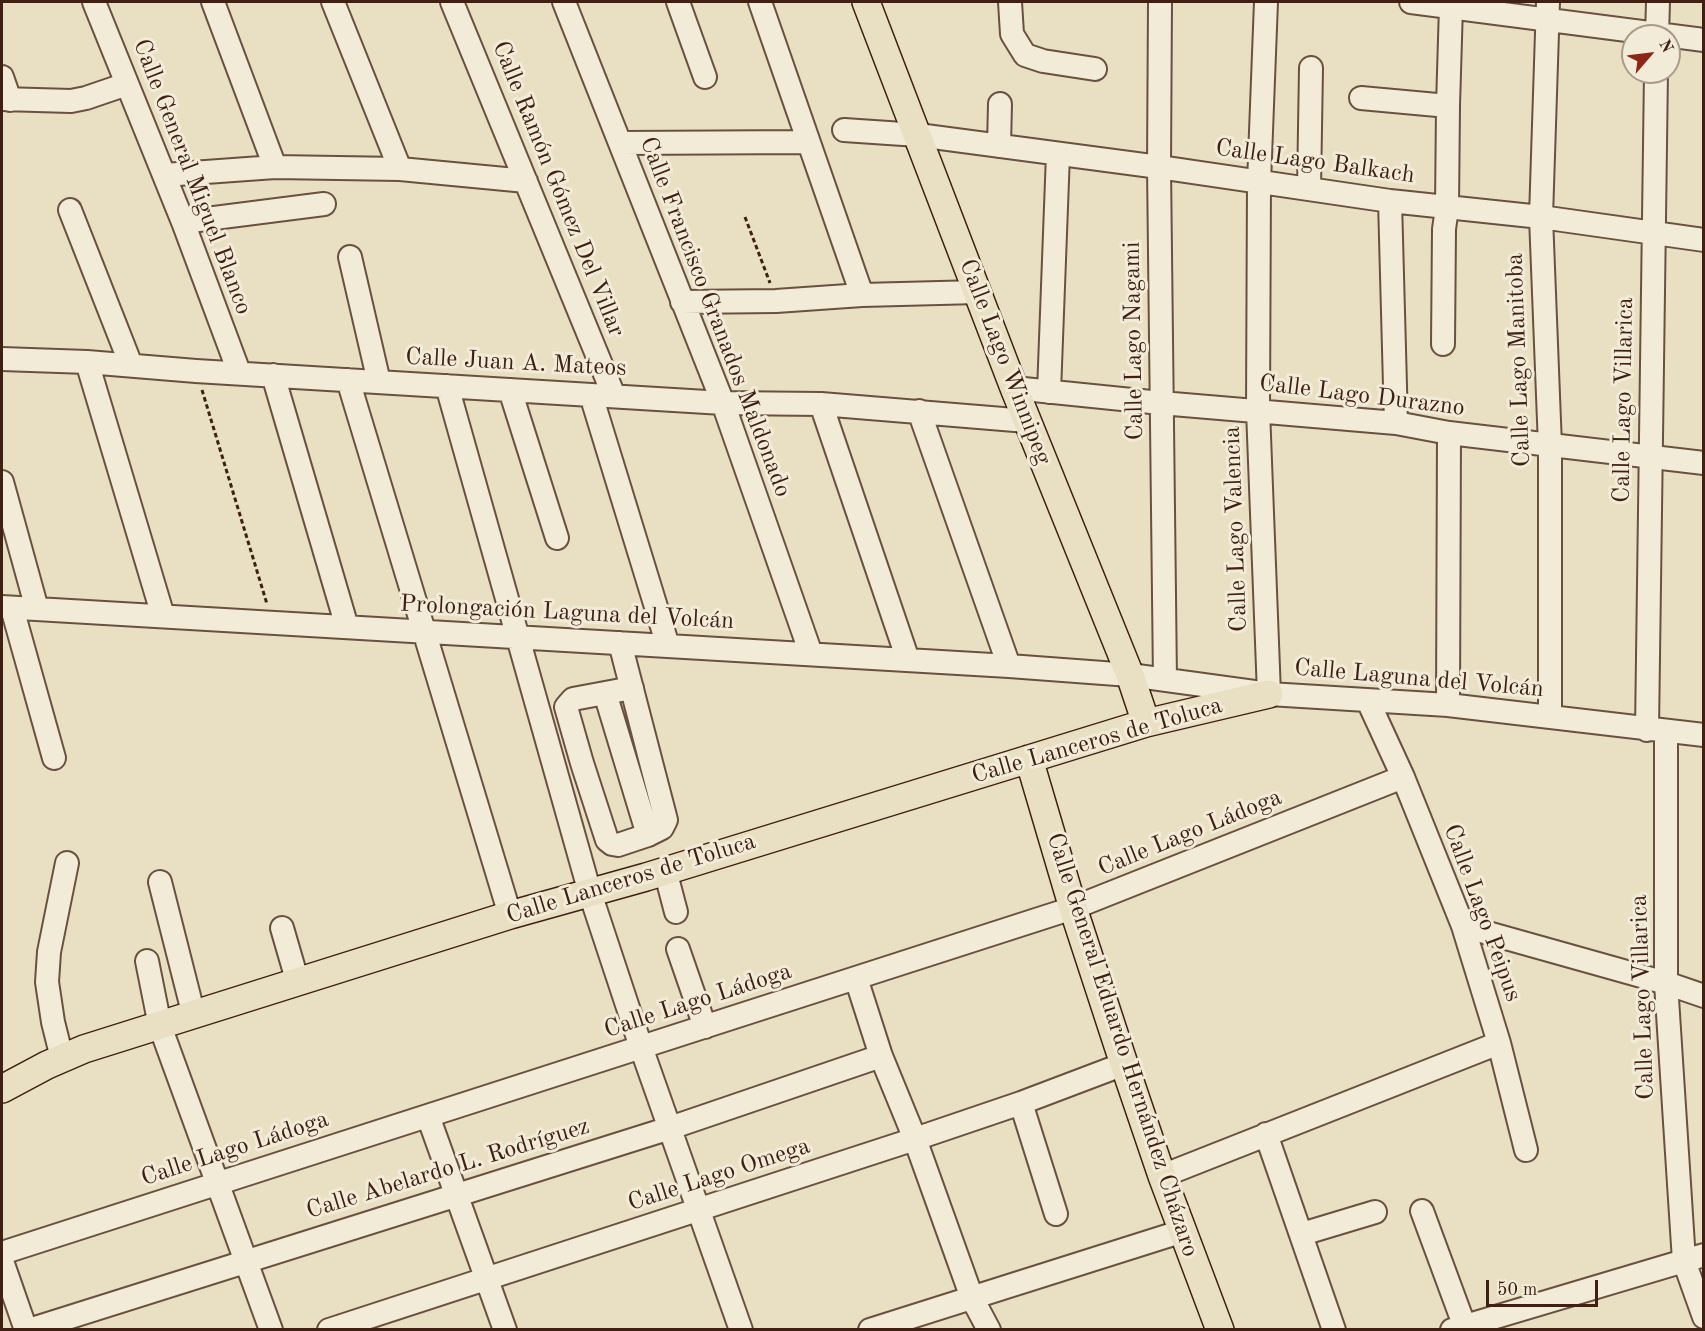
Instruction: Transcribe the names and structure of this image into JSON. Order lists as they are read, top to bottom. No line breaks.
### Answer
{"streets":{"main road":["Calle Lago Winnipeg","Calle Lanceros de Toluca","Calle General Eduardo Hernández Cházaro"],"street":["Calle Lago Balkach","Calle General Miguel Blanco","Calle Ramón Gómez Del Villar","Calle Francisco Granados Maldonado","Calle Lago Nagami","Calle Lago Manitoba","Calle Juan A. Mateos","Calle Lago Durazno","Calle Lago Villarica","Calle Lago Valencia","Prolongación Laguna del Volcán","Calle Laguna del Volcán","Calle Lago Ládoga","Calle Lago Peipus","Calle Abelardo L. Rodríguez","Calle Lago Omega"]},"crossings":[["Calle Lago Balkach","Calle Lago Nagami"],["Calle Lago Balkach","Calle Lago Manitoba"],["Calle Lago Balkach","Calle Lago Winnipeg"],["Calle Lago Balkach","Calle Lago Villarica"],["Calle Lago Balkach","Calle Lago Valencia"],["Calle General Miguel Blanco","Calle Juan A. Mateos"],["Calle Ramón Gómez Del Villar","Calle Juan A. Mateos"],["Calle Francisco Granados Maldonado","Calle Juan A. Mateos"],["Calle Francisco Granados Maldonado","Prolongación Laguna del Volcán"],["Calle Lago Nagami","Calle Lago Durazno"],["Calle Lago Nagami","Calle Laguna del Volcán"],["Calle Lago Manitoba","Calle Lago Durazno"],["Calle Lago Manitoba","Calle Laguna del Volcán"],["Calle Lago Winnipeg","Calle Juan A. Mateos"],["Calle Lago Winnipeg","Calle Lago Durazno"],["Calle Lago Winnipeg","Prolongación Laguna del Volcán"],["Calle Lago Winnipeg","Calle Laguna del Volcán"],["Calle Lago Winnipeg","Calle Lanceros de Toluca"],["Calle Lago Durazno","Calle Lago Villarica"],["Calle Lago Durazno","Calle Lago Valencia"],["Calle Lago Villarica","Calle Laguna del Volcán"],["Calle Lago Valencia","Calle Laguna del Volcán"],["Calle Lago Valencia","Calle Lanceros de Toluca"],["Prolongación Laguna del Volcán","Calle Laguna del Volcán"],["Calle Laguna del Volcán","Calle Lanceros de Toluca"],["Calle Laguna del Volcán","Calle Lago Peipus"],["Calle Lanceros de Toluca","Calle General Eduardo Hernández Cházaro"],["Calle Lago Ládoga","Calle Lago Peipus"],["Calle Lago Ládoga","Calle General Eduardo Hernández Cházaro"],["Calle General Eduardo Hernández Cházaro","Calle Lago Omega"]],"scale_bar":"50 m","north":"top right"}
